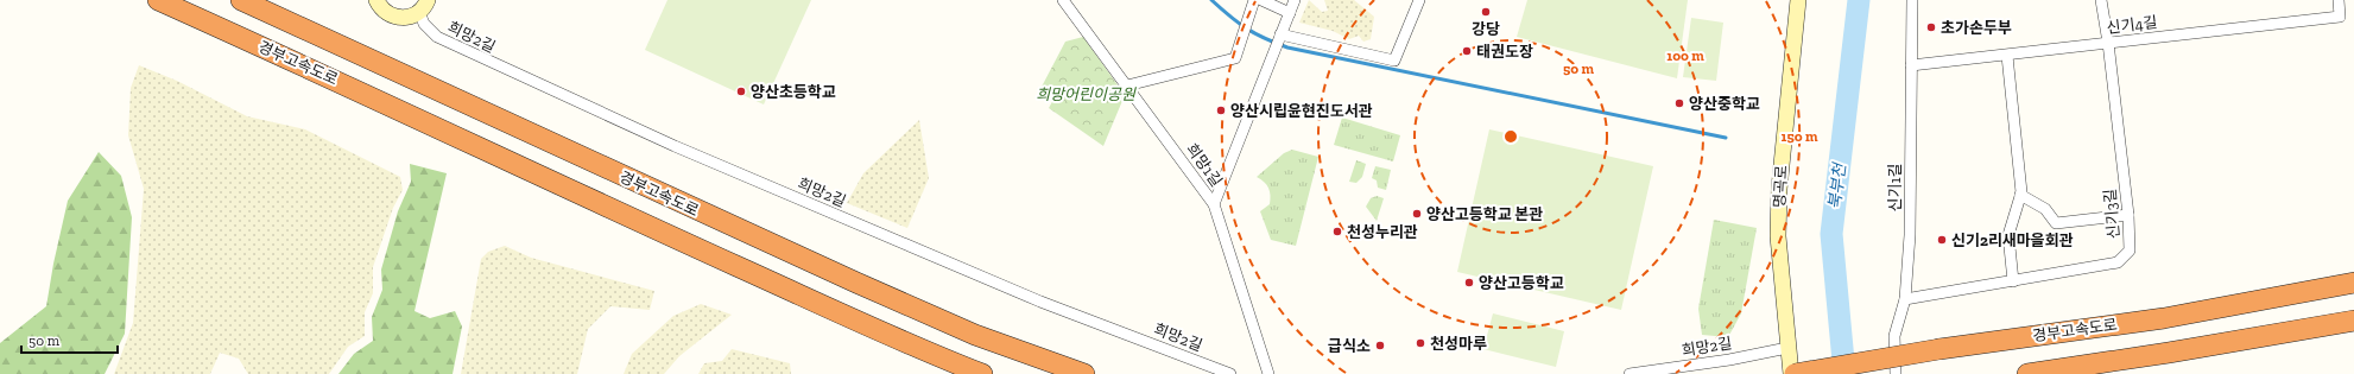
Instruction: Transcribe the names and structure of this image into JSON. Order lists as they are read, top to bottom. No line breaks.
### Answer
{"streets":{"highway":["경부고속도로"],"main road":["명곡로"],"street":["신기4길","희망2길","희망1길","신기1길","신기3길"]},"crossings":[["신기4길","신기1길"],["신기4길","신기3길"],["희망2길","명곡로"],["신기1길","신기3길"]],"water":["북부천"],"parks":["희망어린이공원"],"places":["강당","초가손두부","태권도장","양산초등학교","양산중학교","양산시립윤현진도서관","양산고등학교 본관","천성누리관","신기2리새마을회관","양산고등학교","천성마루","급식소"],"scale_bar":"50 m","rings":["100 m","50 m","150 m"]}
